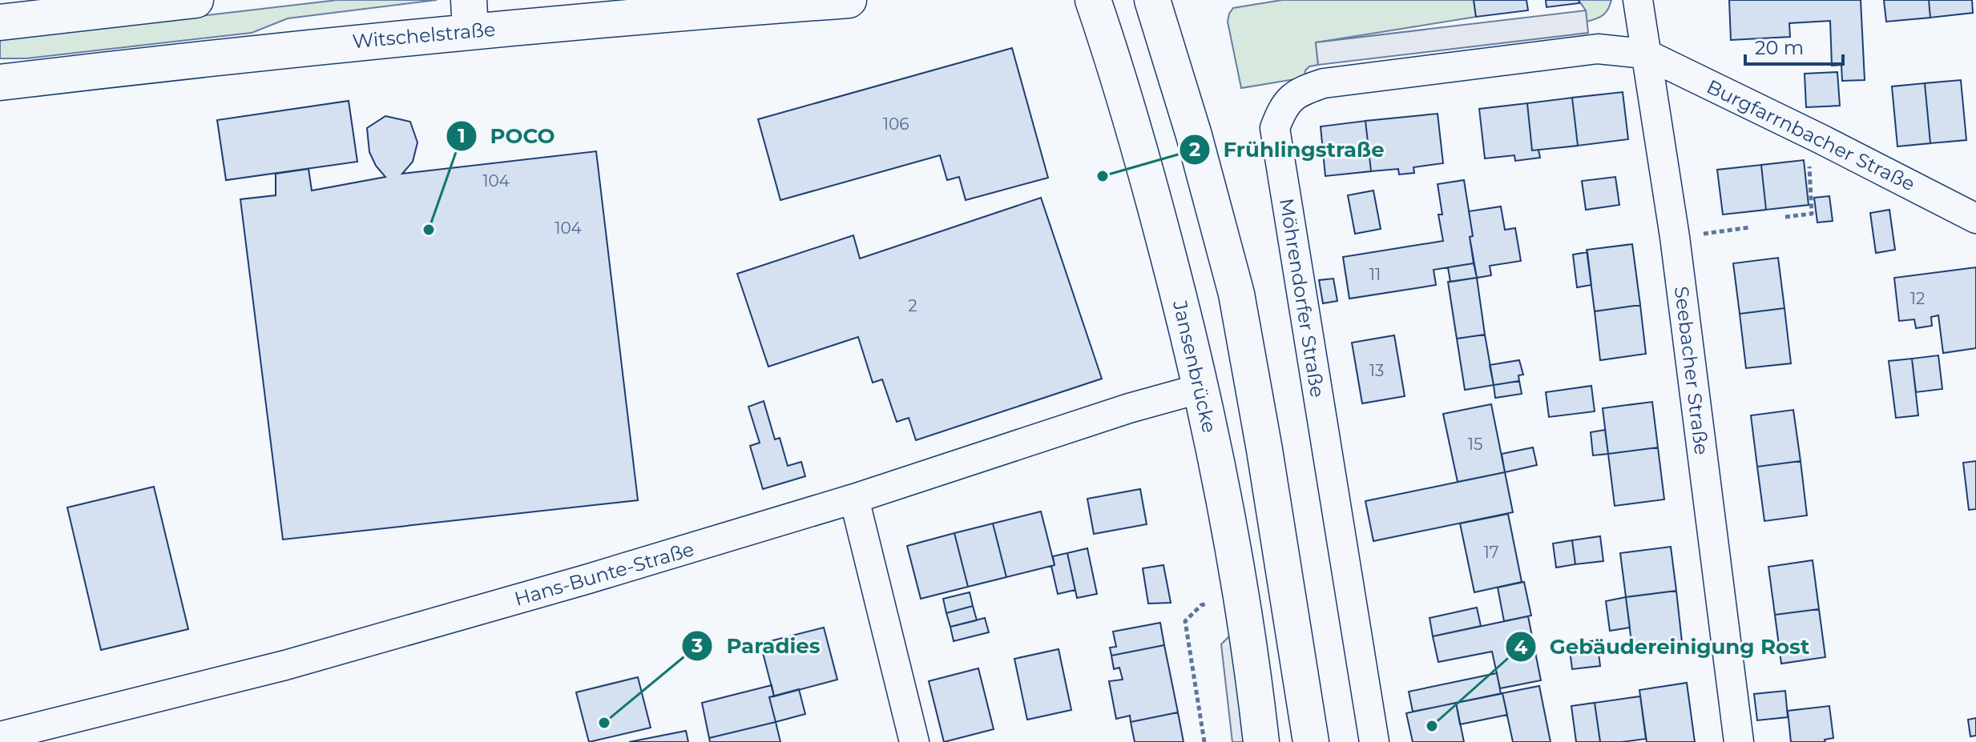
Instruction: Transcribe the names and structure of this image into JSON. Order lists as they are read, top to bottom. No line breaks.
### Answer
{"streets":{"main road":["Witschelstraße","Jansenbrücke"],"street":["Burgfarrnbacher Straße","Möhrendorfer Straße","Seebacher Straße","Hans-Bunte-Straße"]},"crossings":[["Burgfarrnbacher Straße","Möhrendorfer Straße"],["Burgfarrnbacher Straße","Seebacher Straße"],["Möhrendorfer Straße","Seebacher Straße"],["Jansenbrücke","Hans-Bunte-Straße"]],"places":["Frühlingstraße","POCO","Paradies","Gebäudereinigung Rost"],"house_numbers":["106","104","104","11","12","2","13","15","17"],"scale_bar":"20 m"}
